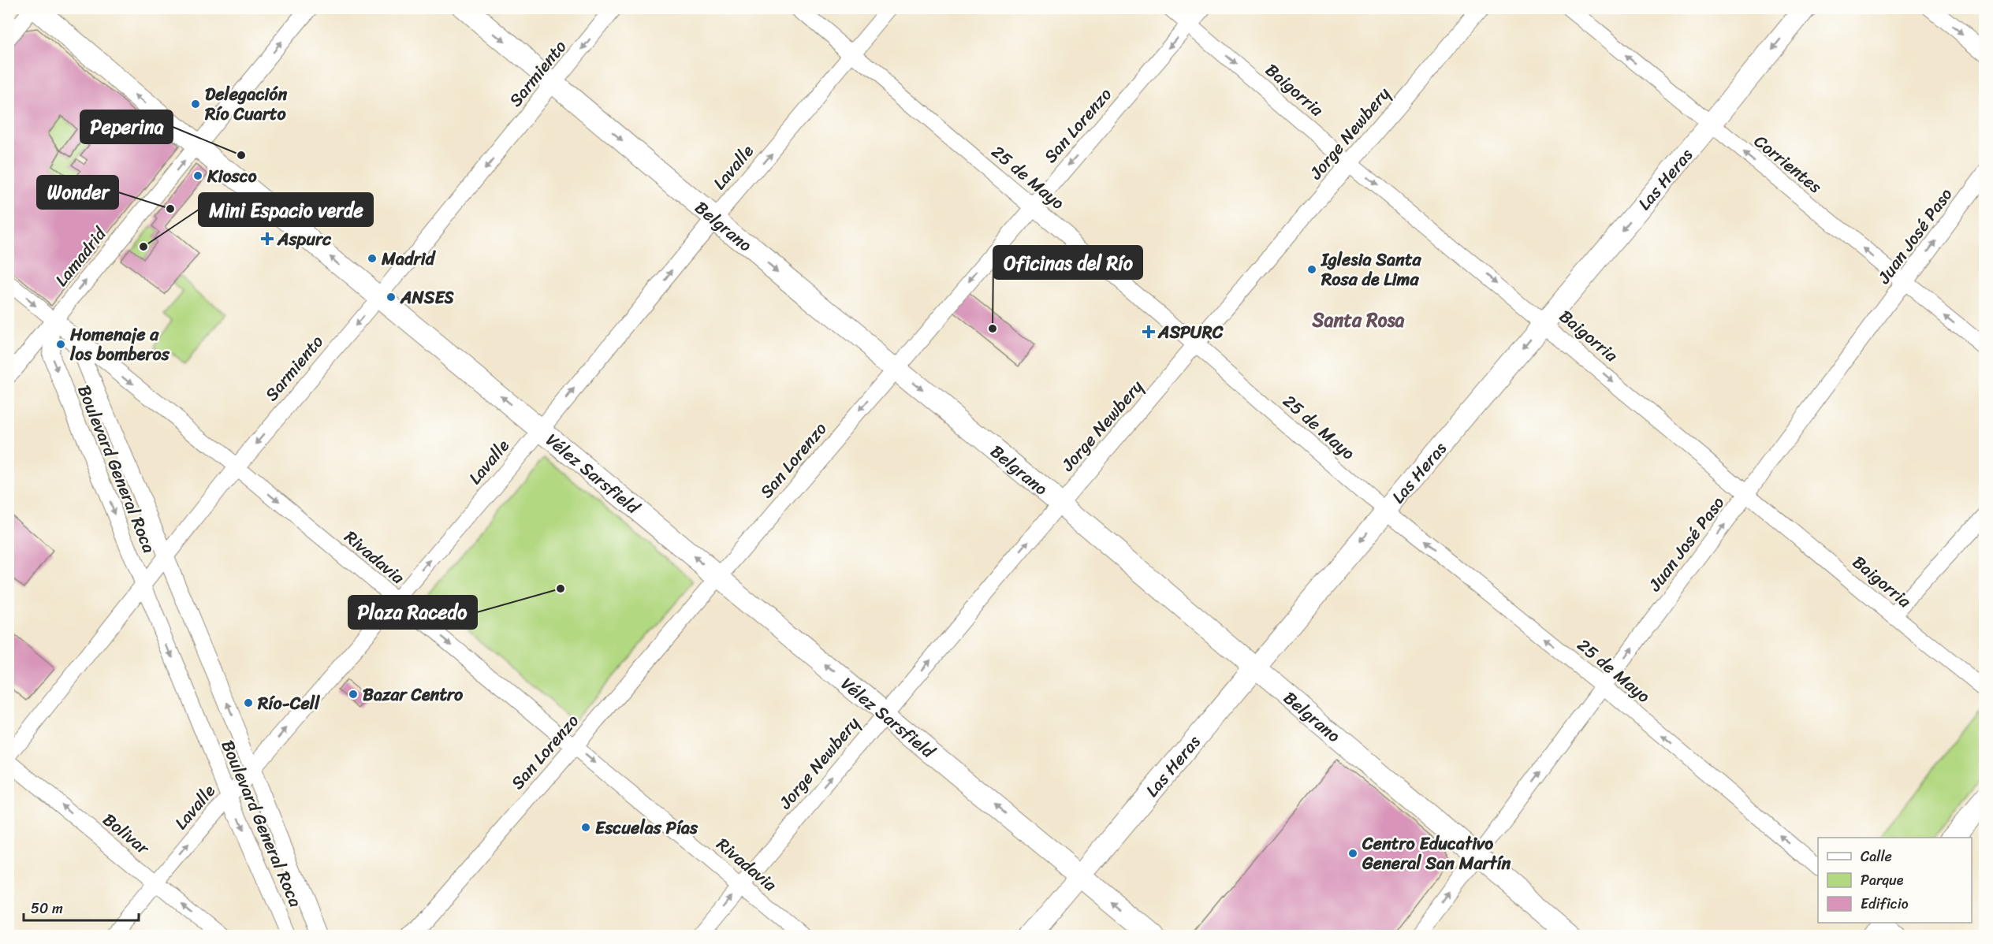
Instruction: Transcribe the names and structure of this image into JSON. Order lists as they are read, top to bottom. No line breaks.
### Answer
{"streets":{"main road":["Las Heras","Belgrano","Vélez Sarsfield"],"street":["Sarmiento","Baigorria","San Lorenzo","Jorge Newbery","Corrientes","Lavalle","25 de Mayo","Juan José Paso","Lamadrid","Boulevard General Roca","Rivadavia","Bolivar"]},"crossings":[["Sarmiento","Belgrano"],["Sarmiento","Boulevard General Roca"],["Sarmiento","Vélez Sarsfield"],["Sarmiento","Rivadavia"],["Baigorria","San Lorenzo"],["Baigorria","Jorge Newbery"],["Baigorria","Las Heras"],["Baigorria","Juan José Paso"],["San Lorenzo","25 de Mayo"],["San Lorenzo","Belgrano"],["San Lorenzo","Vélez Sarsfield"],["San Lorenzo","Rivadavia"],["Jorge Newbery","25 de Mayo"],["Jorge Newbery","Belgrano"],["Jorge Newbery","Vélez Sarsfield"],["Jorge Newbery","Rivadavia"],["Corrientes","Las Heras"],["Corrientes","Juan José Paso"],["Lavalle","25 de Mayo"],["Lavalle","Belgrano"],["Lavalle","Boulevard General Roca"],["Lavalle","Vélez Sarsfield"],["Lavalle","Rivadavia"],["Lavalle","Bolivar"],["25 de Mayo","Las Heras"],["25 de Mayo","Juan José Paso"],["Las Heras","Belgrano"],["Las Heras","Vélez Sarsfield"],["Belgrano","Juan José Paso"],["Lamadrid","Boulevard General Roca"],["Lamadrid","Vélez Sarsfield"],["Lamadrid","Rivadavia"],["Boulevard General Roca","Rivadavia"]],"one_way":["Sarmiento","Baigorria","San Lorenzo","Jorge Newbery","Corrientes","Lavalle","25 de Mayo","Las Heras","Belgrano","Juan José Paso","Lamadrid","Vélez Sarsfield","Rivadavia","Bolivar"],"districts":["Santa Rosa"],"places":{"other":["Delegación Río Cuarto","Peperina","Kiosco","Wonder","Mini Espacio verde","Madrid","Iglesia Santa Rosa de Lima","ANSES","Oficinas del Río","Homenaje a los bomberos","Plaza Racedo","Bazar Centro","Río-Cell","Escuelas Pías","Centro Educativo General San Martín"],"health":["Aspurc","ASPURC"]},"legend":["Calle","Parque","Edificio"],"scale_bar":"50 m"}
